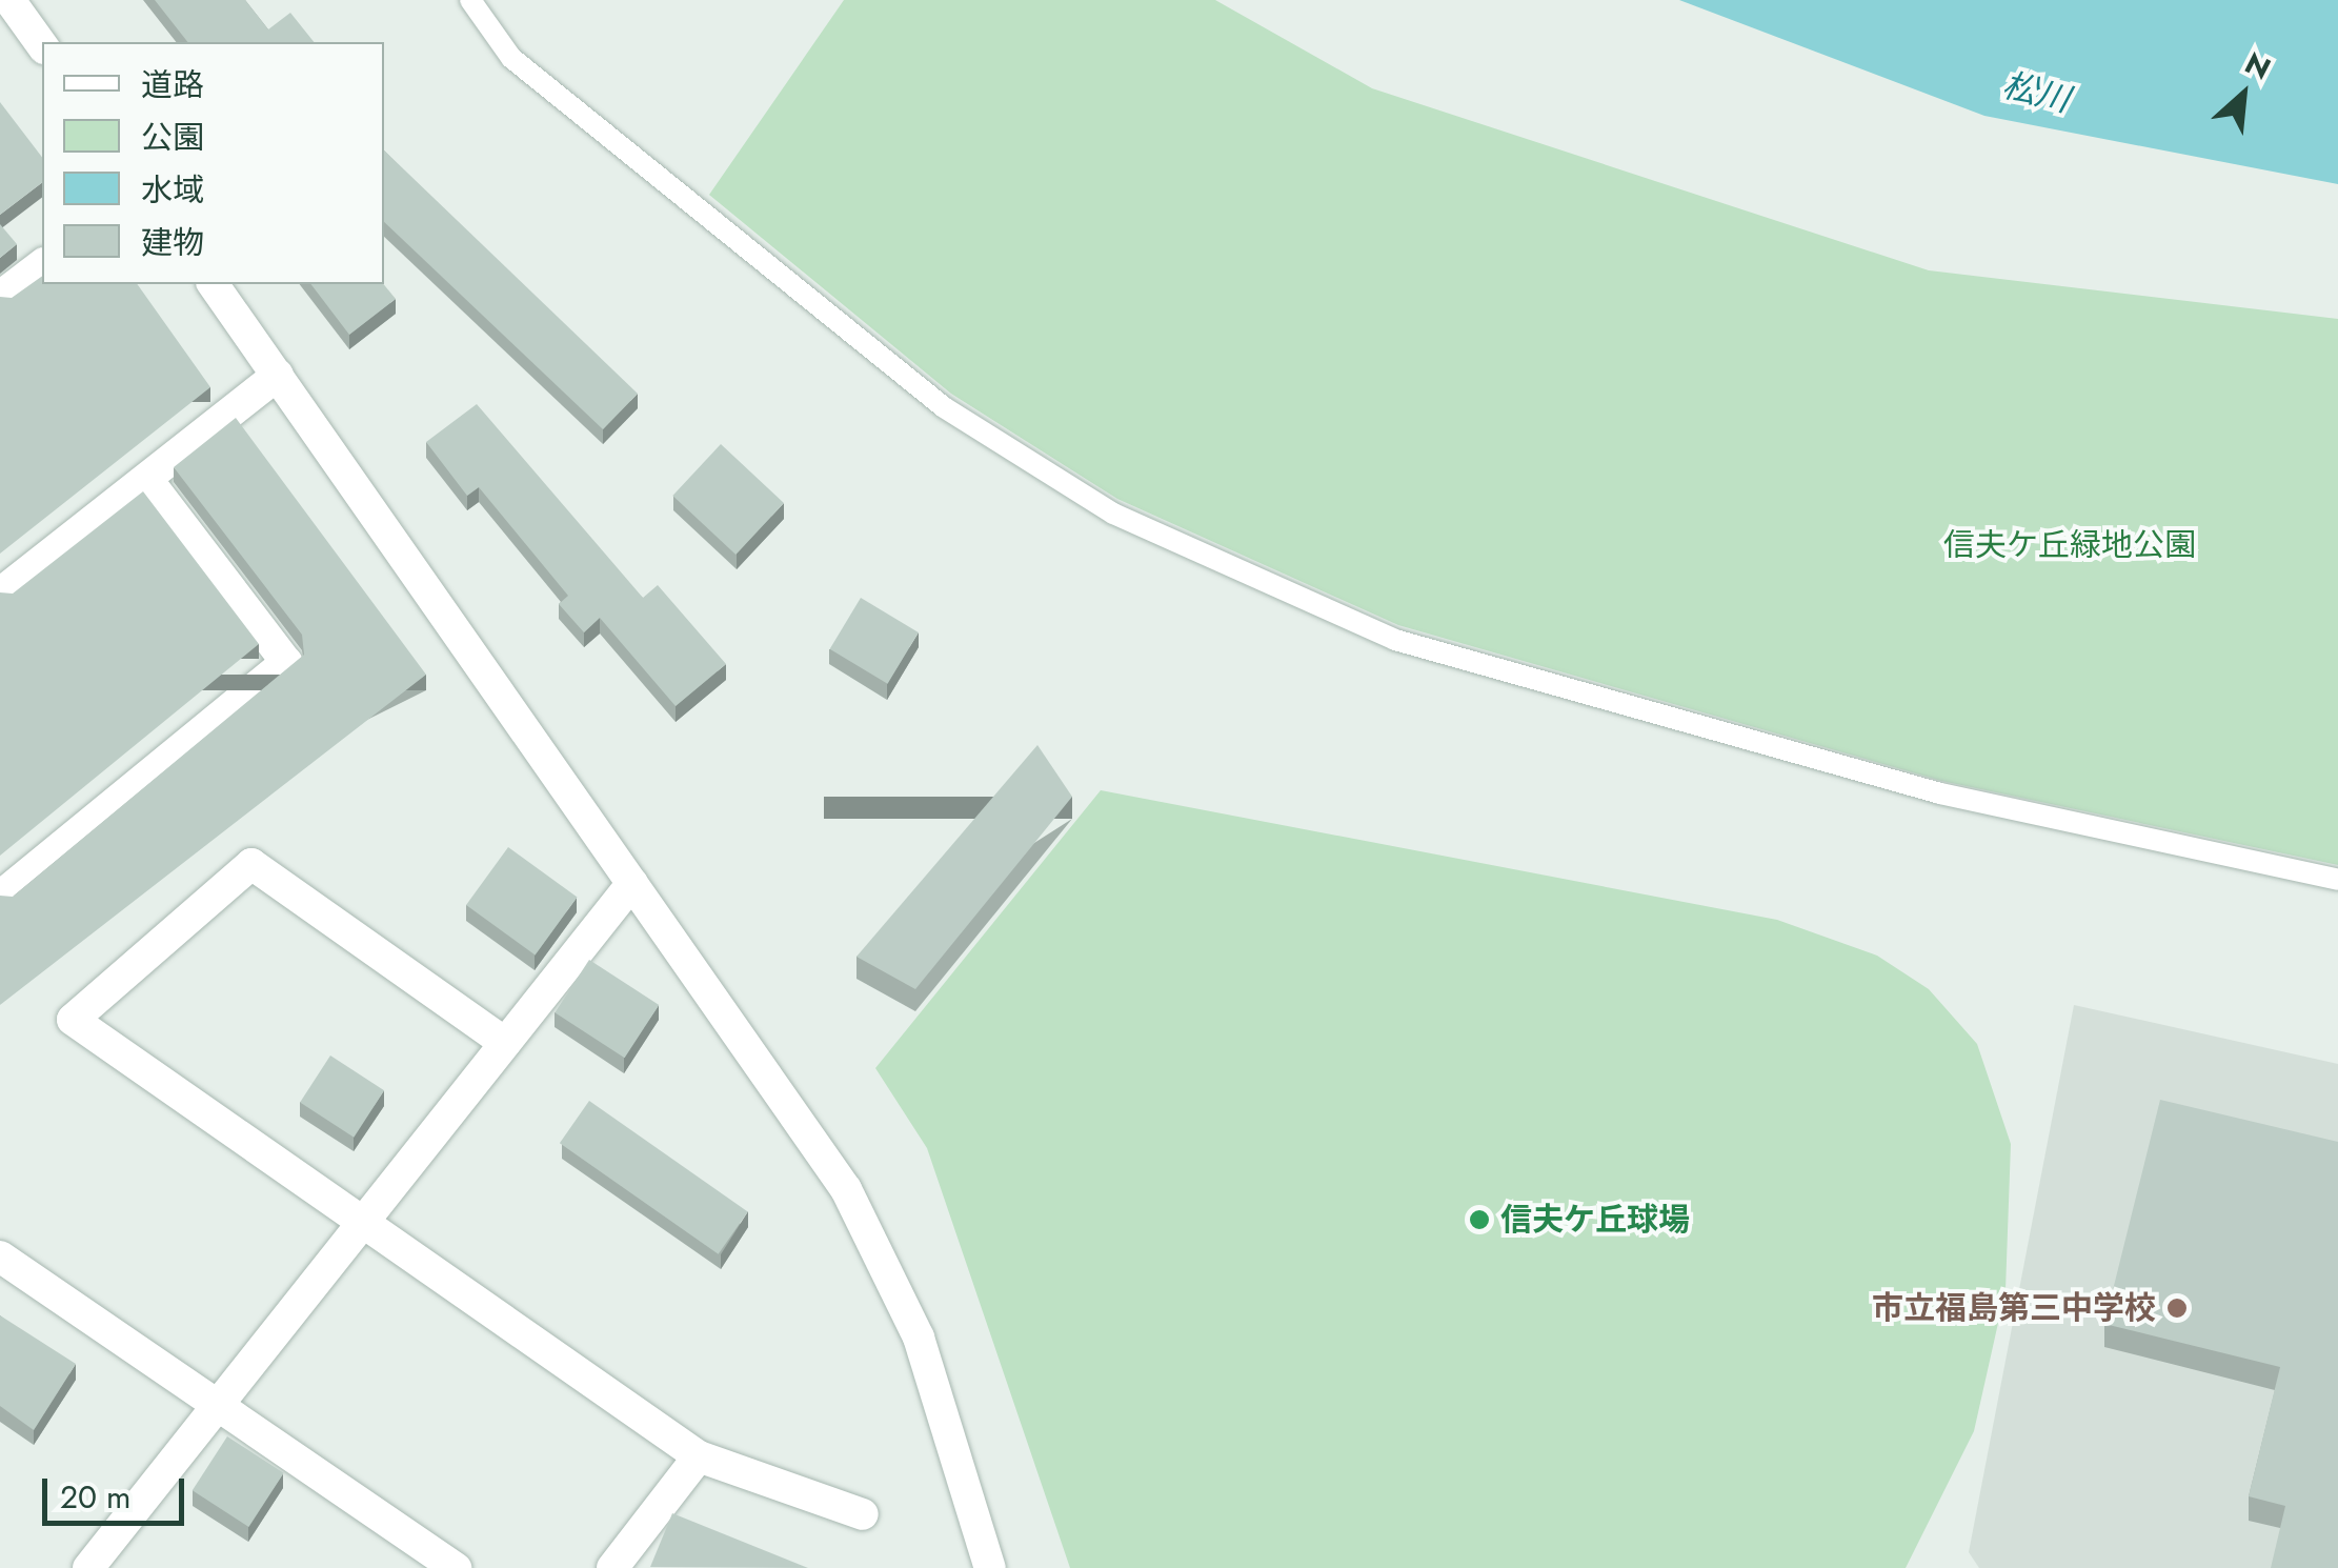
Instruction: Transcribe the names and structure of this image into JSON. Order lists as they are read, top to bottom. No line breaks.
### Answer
{"water":["松川"],"parks":["信夫ケ丘緑地公園"],"places":["信夫ケ丘球場","市立福島第三中学校"],"legend":["道路","公園","水域","建物"],"scale_bar":"20 m","north":"top right"}
